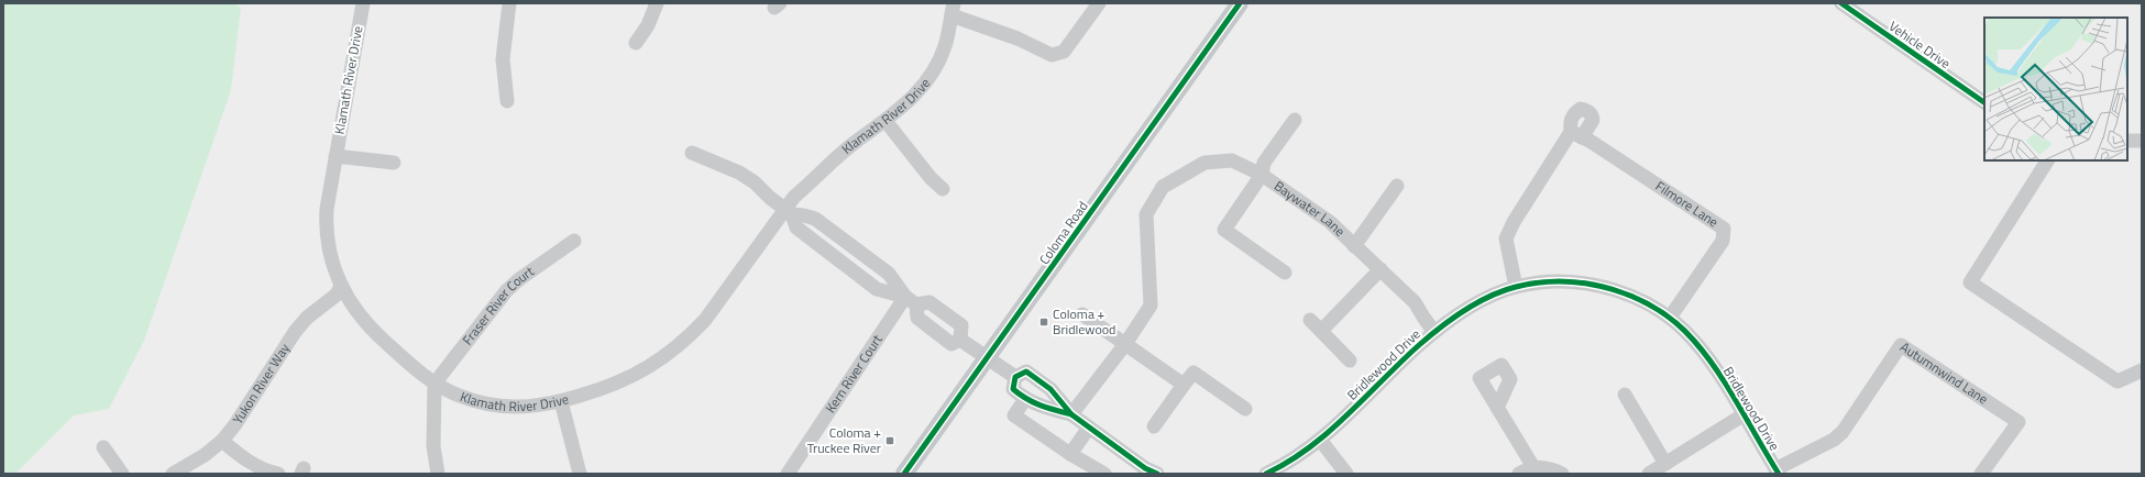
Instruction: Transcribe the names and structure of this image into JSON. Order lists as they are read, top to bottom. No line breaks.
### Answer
{"streets":{"main road":["Coloma Road"],"street":["Vehicle Drive","Klamath River Drive","Filmore Lane","Baywater Lane","Fraser River Court","Bridlewood Drive","Kern River Court","Autumnwind Lane","Yukon River Way"]},"crossings":[["Klamath River Drive","Fraser River Court"],["Klamath River Drive","Yukon River Way"],["Filmore Lane","Bridlewood Drive"],["Baywater Lane","Bridlewood Drive"],["Bridlewood Drive","Autumnwind Lane"]],"places":{"transit":["Coloma + Bridlewood","Coloma + Truckee River"]}}
